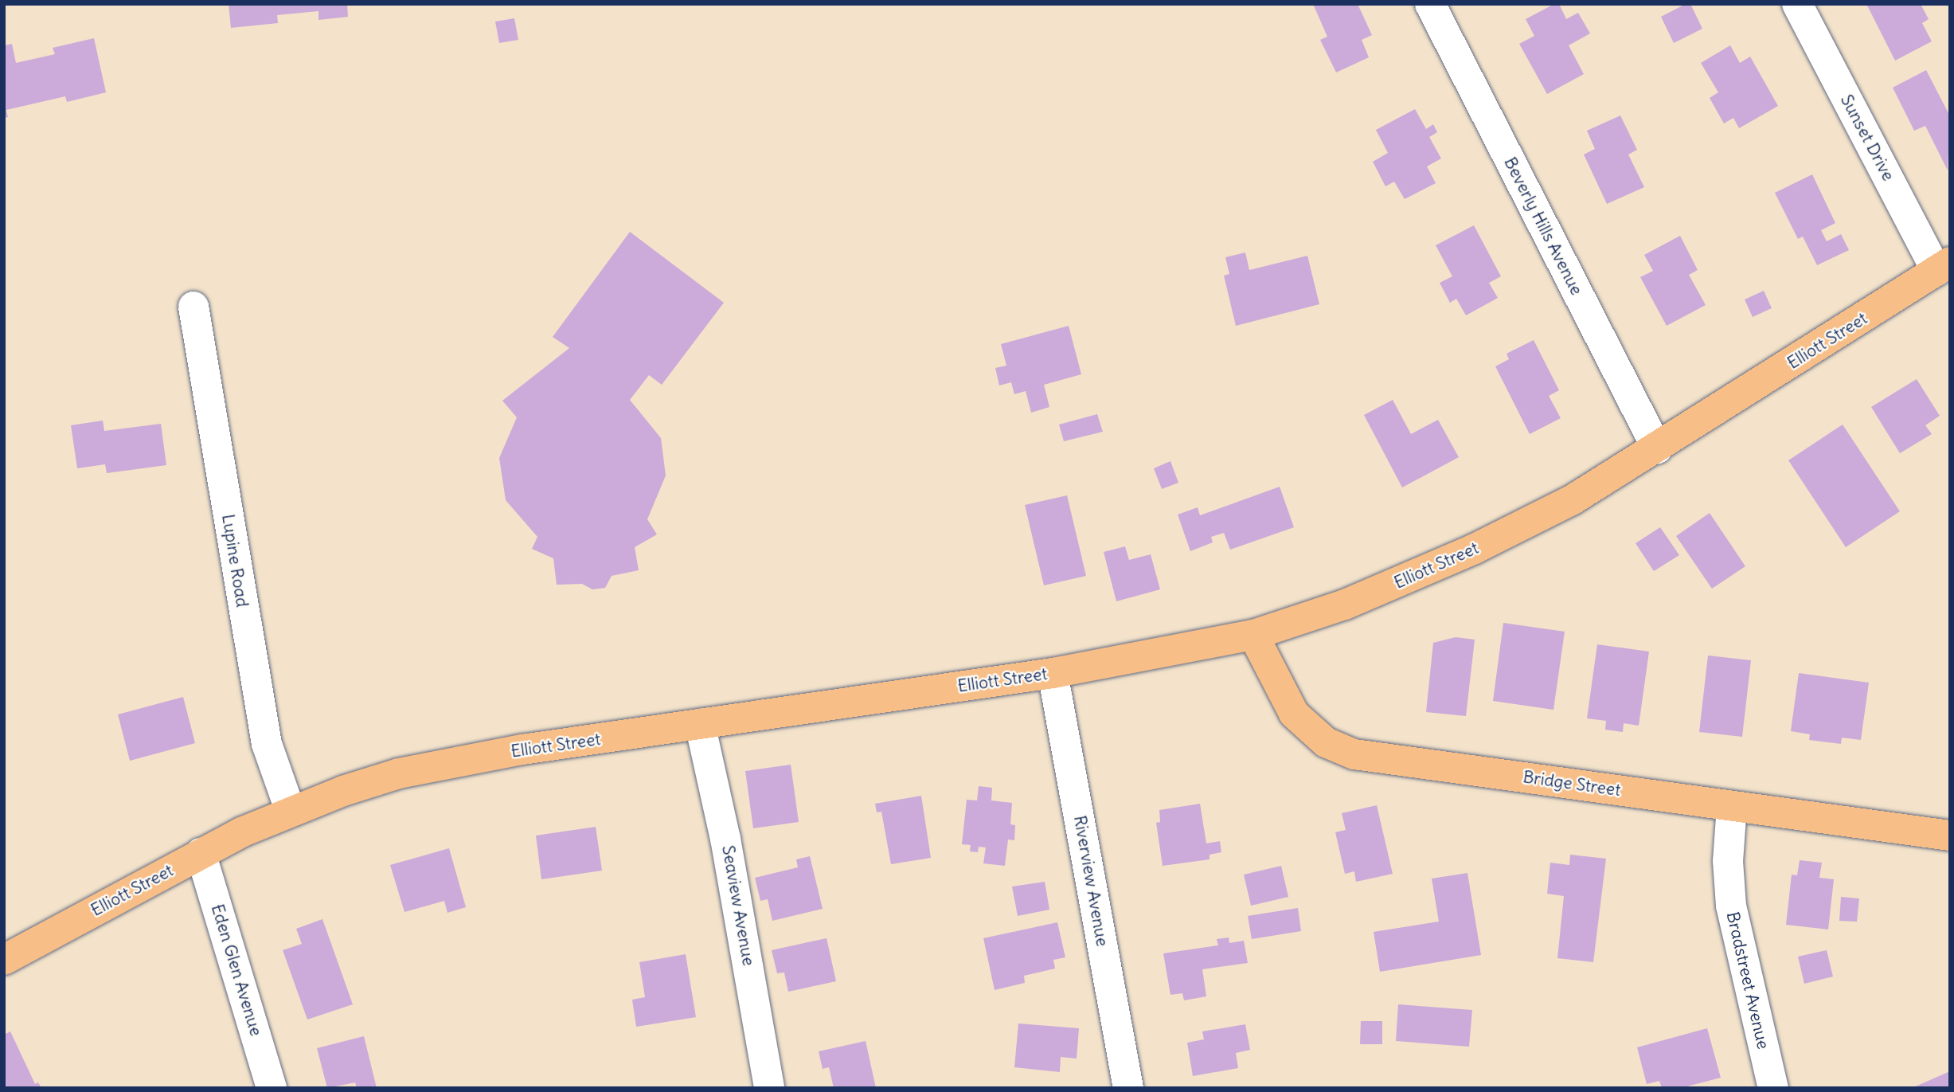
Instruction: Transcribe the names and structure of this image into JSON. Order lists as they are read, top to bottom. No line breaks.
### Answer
{"streets":{"main road":["Elliott Street","Bridge Street"],"street":["Sunset Drive","Beverly Hills Avenue","Lupine Road","Riverview Avenue","Seaview Avenue","Eden Glen Avenue","Bradstreet Avenue"]},"crossings":[["Sunset Drive","Elliott Street"],["Beverly Hills Avenue","Elliott Street"],["Elliott Street","Lupine Road"],["Elliott Street","Bridge Street"],["Elliott Street","Riverview Avenue"],["Elliott Street","Seaview Avenue"],["Elliott Street","Eden Glen Avenue"],["Bridge Street","Bradstreet Avenue"]]}
